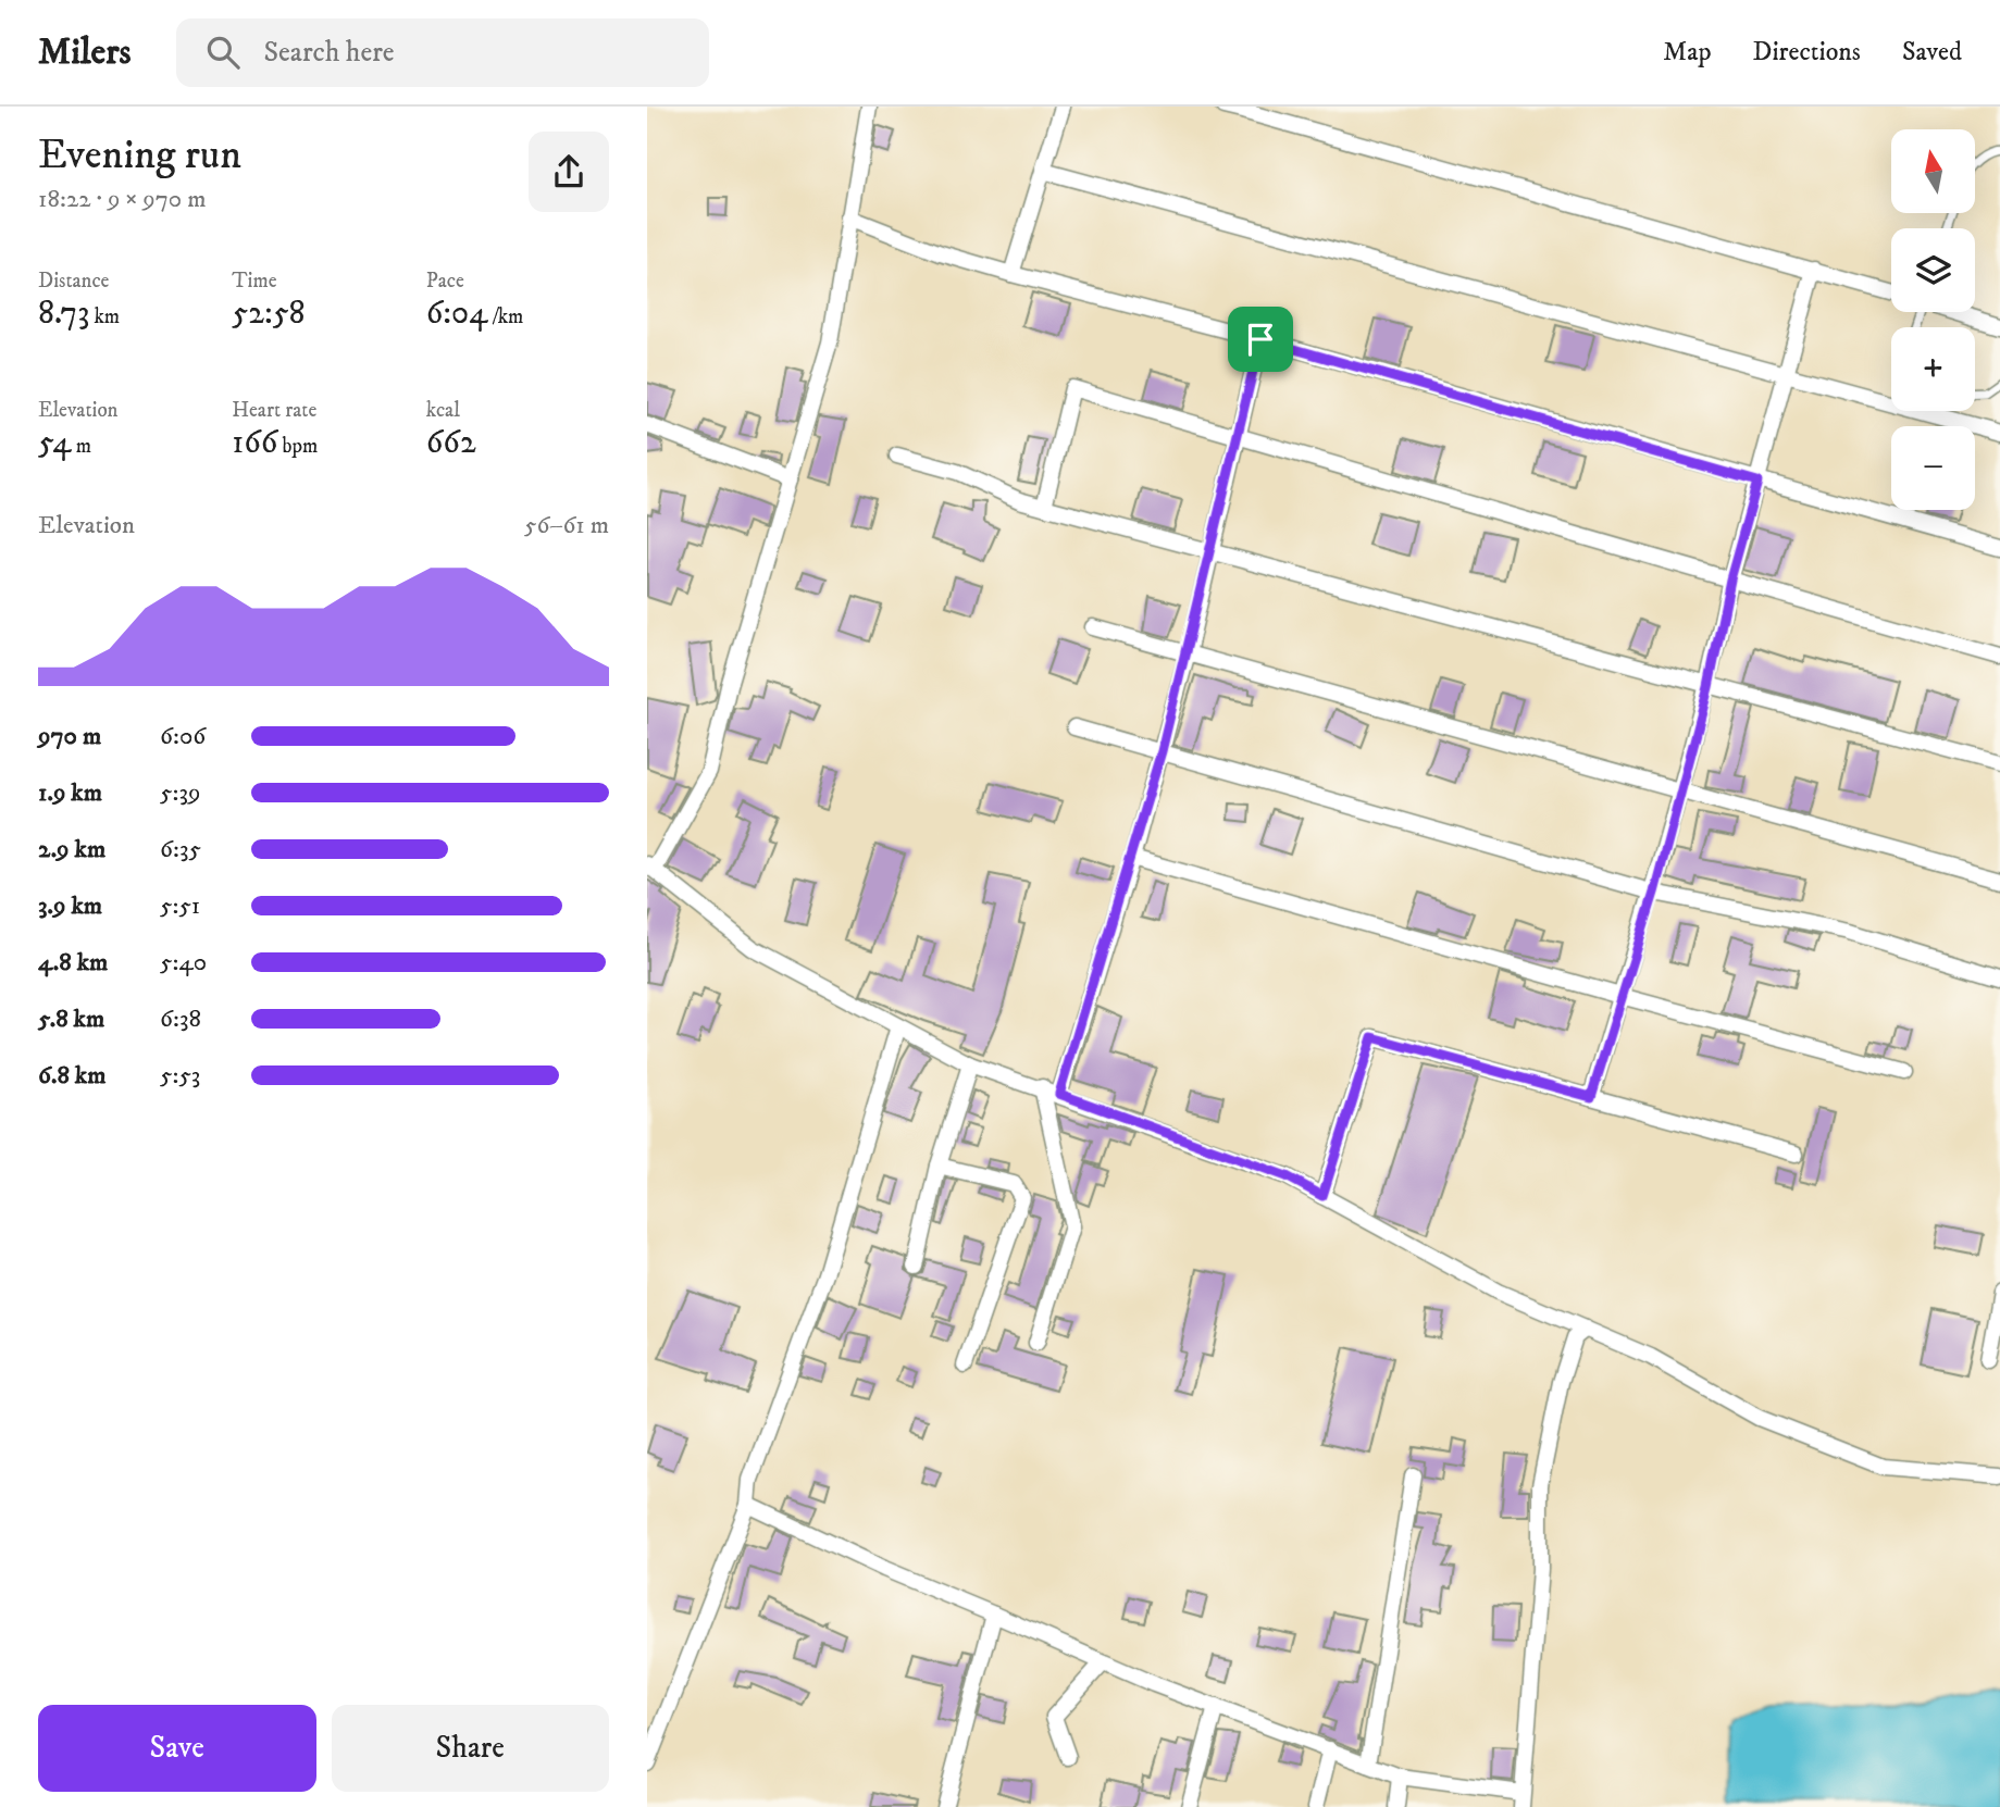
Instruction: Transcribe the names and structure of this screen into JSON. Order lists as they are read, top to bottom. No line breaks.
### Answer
{"north":"top","page":{"header":"Milers","search":"Search here","nav":["Map","Directions","Saved"],"heading":["Evening run","18:22 · 9 × 970 m"],"map_buttons":["+","−"],"stats":[["Distance","8.73 km"],["Time","52:58"],["Pace","6:04 /km"],["Elevation","54 m"],["Heart rate","166 bpm"],["kcal","662"]],"chart":["Elevation","56–61 m"],"list":[{"name":"970 m","note":"6:06"},{"name":"1.9 km","note":"5:39"},{"name":"2.9 km","note":"6:35"},{"name":"3.9 km","note":"5:51"},{"name":"4.8 km","note":"5:40"},{"name":"5.8 km","note":"6:38"},{"name":"6.8 km","note":"5:53"}],"buttons":["Save","Share"]}}
